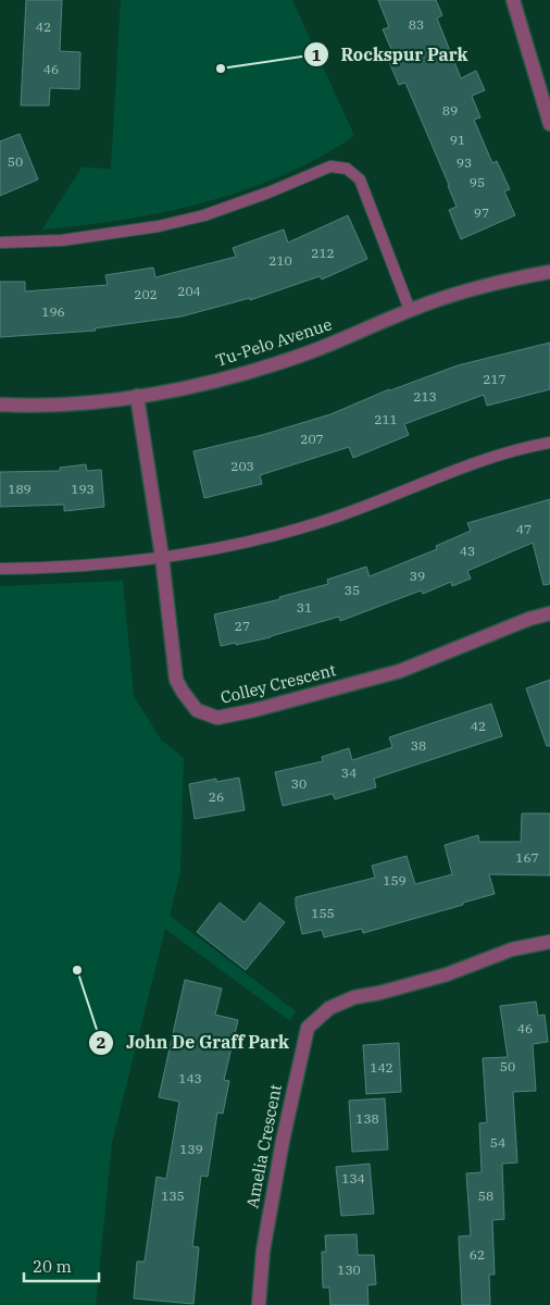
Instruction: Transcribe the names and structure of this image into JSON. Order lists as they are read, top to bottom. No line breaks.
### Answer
{"streets":{"street":["Tu-Pelo Avenue","Colley Crescent","Amelia Crescent"]},"crossings":[["Tu-Pelo Avenue","Colley Crescent"]],"places":["Rockspur Park","John De Graff Park"],"house_numbers":["83","42","46","89","91","50","93","95","97","212","210","204","202","196","217","213","211","207","203","189","193","47","43","39","35","31","27","42","38","34","30","26","167","159","155","46","50","142","143","138","54","139","134","135","58","62","130"],"scale_bar":"20 m"}
